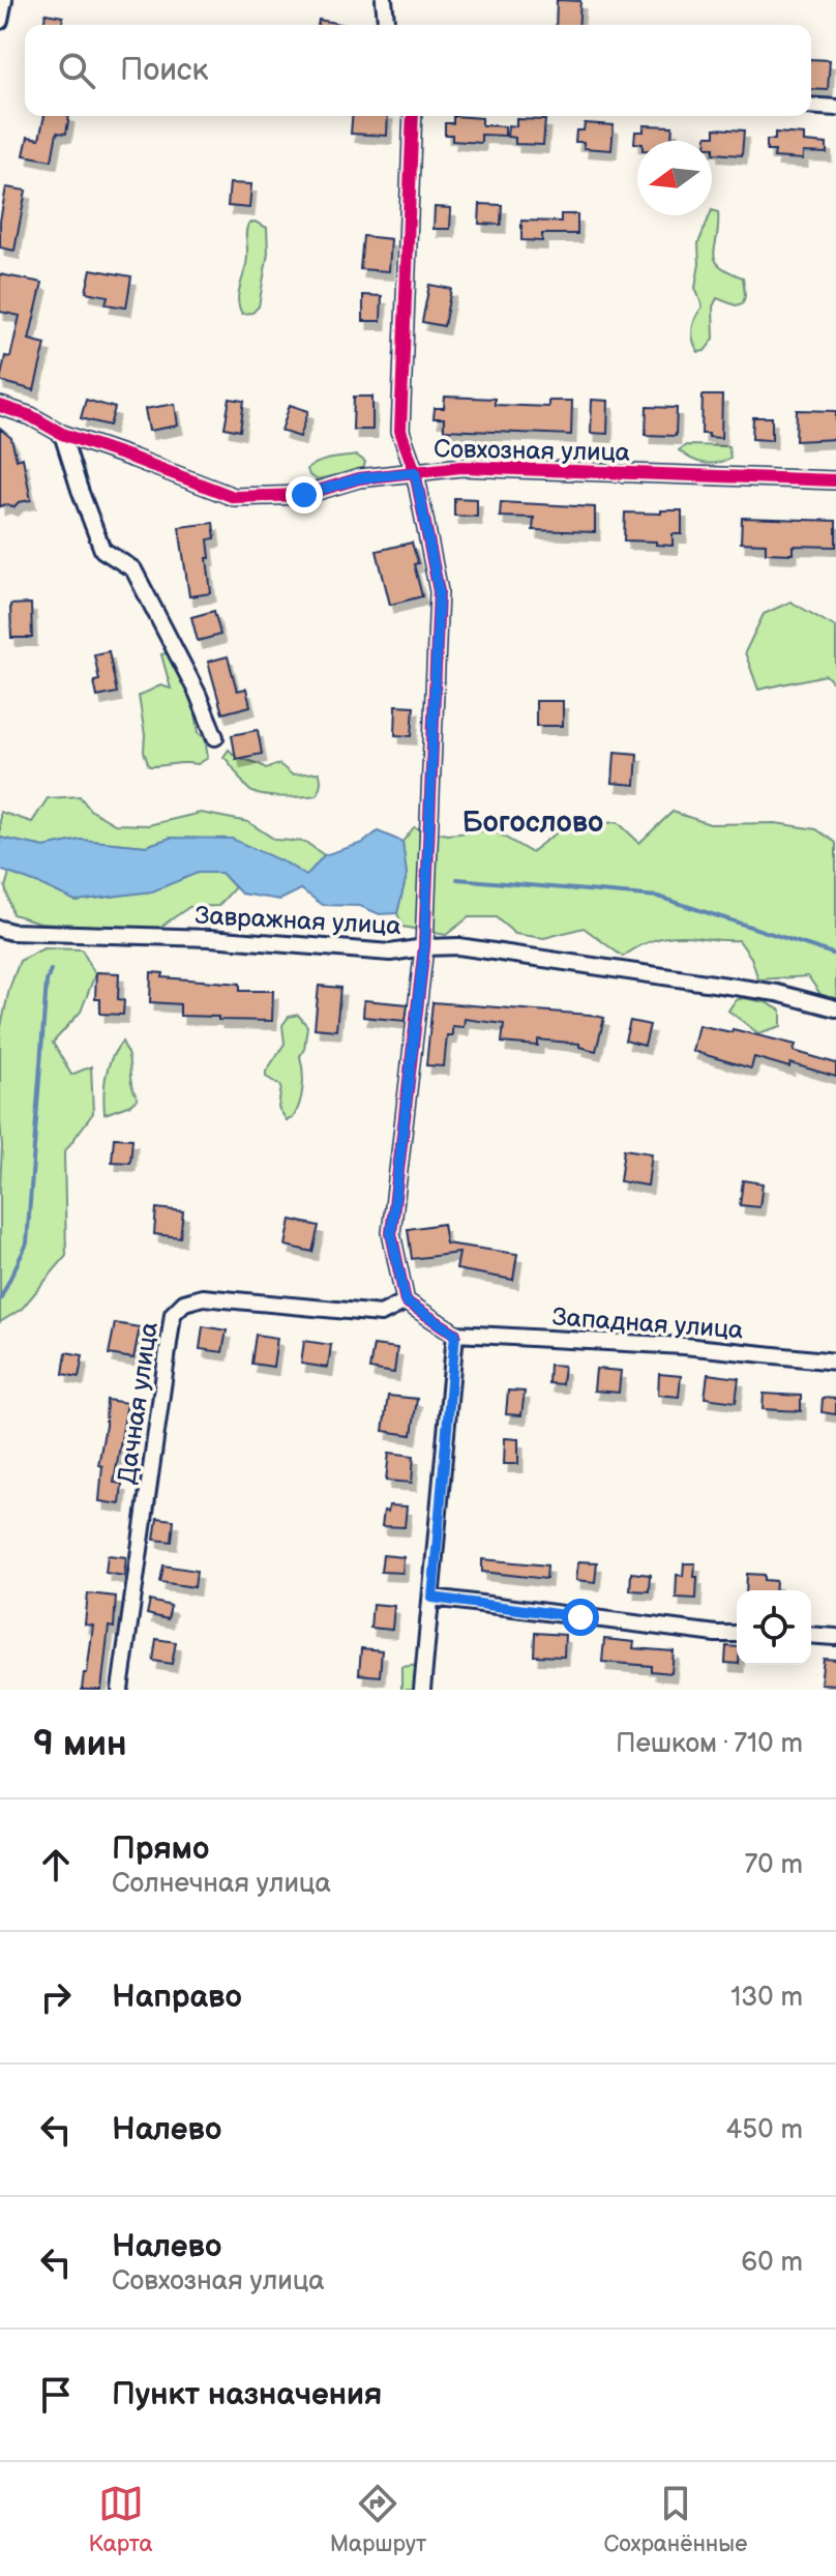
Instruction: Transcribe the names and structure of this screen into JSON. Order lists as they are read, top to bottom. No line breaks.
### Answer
{"streets":{"street":["Совхозная улица","Завражная улица","Западная улица","Дачная улица"]},"districts":["Богослово"],"north":"left","page":{"search":"Поиск","heading":["9 мин","Пешком · 710 m"],"list":[["Прямо","Солнечная улица","70 m"],["Направо","130 m"],["Налево","450 m"],["Налево","Совхозная улица","60 m"],"Пункт назначения"],"nav":["Карта","Маршрут","Сохранённые"]}}
